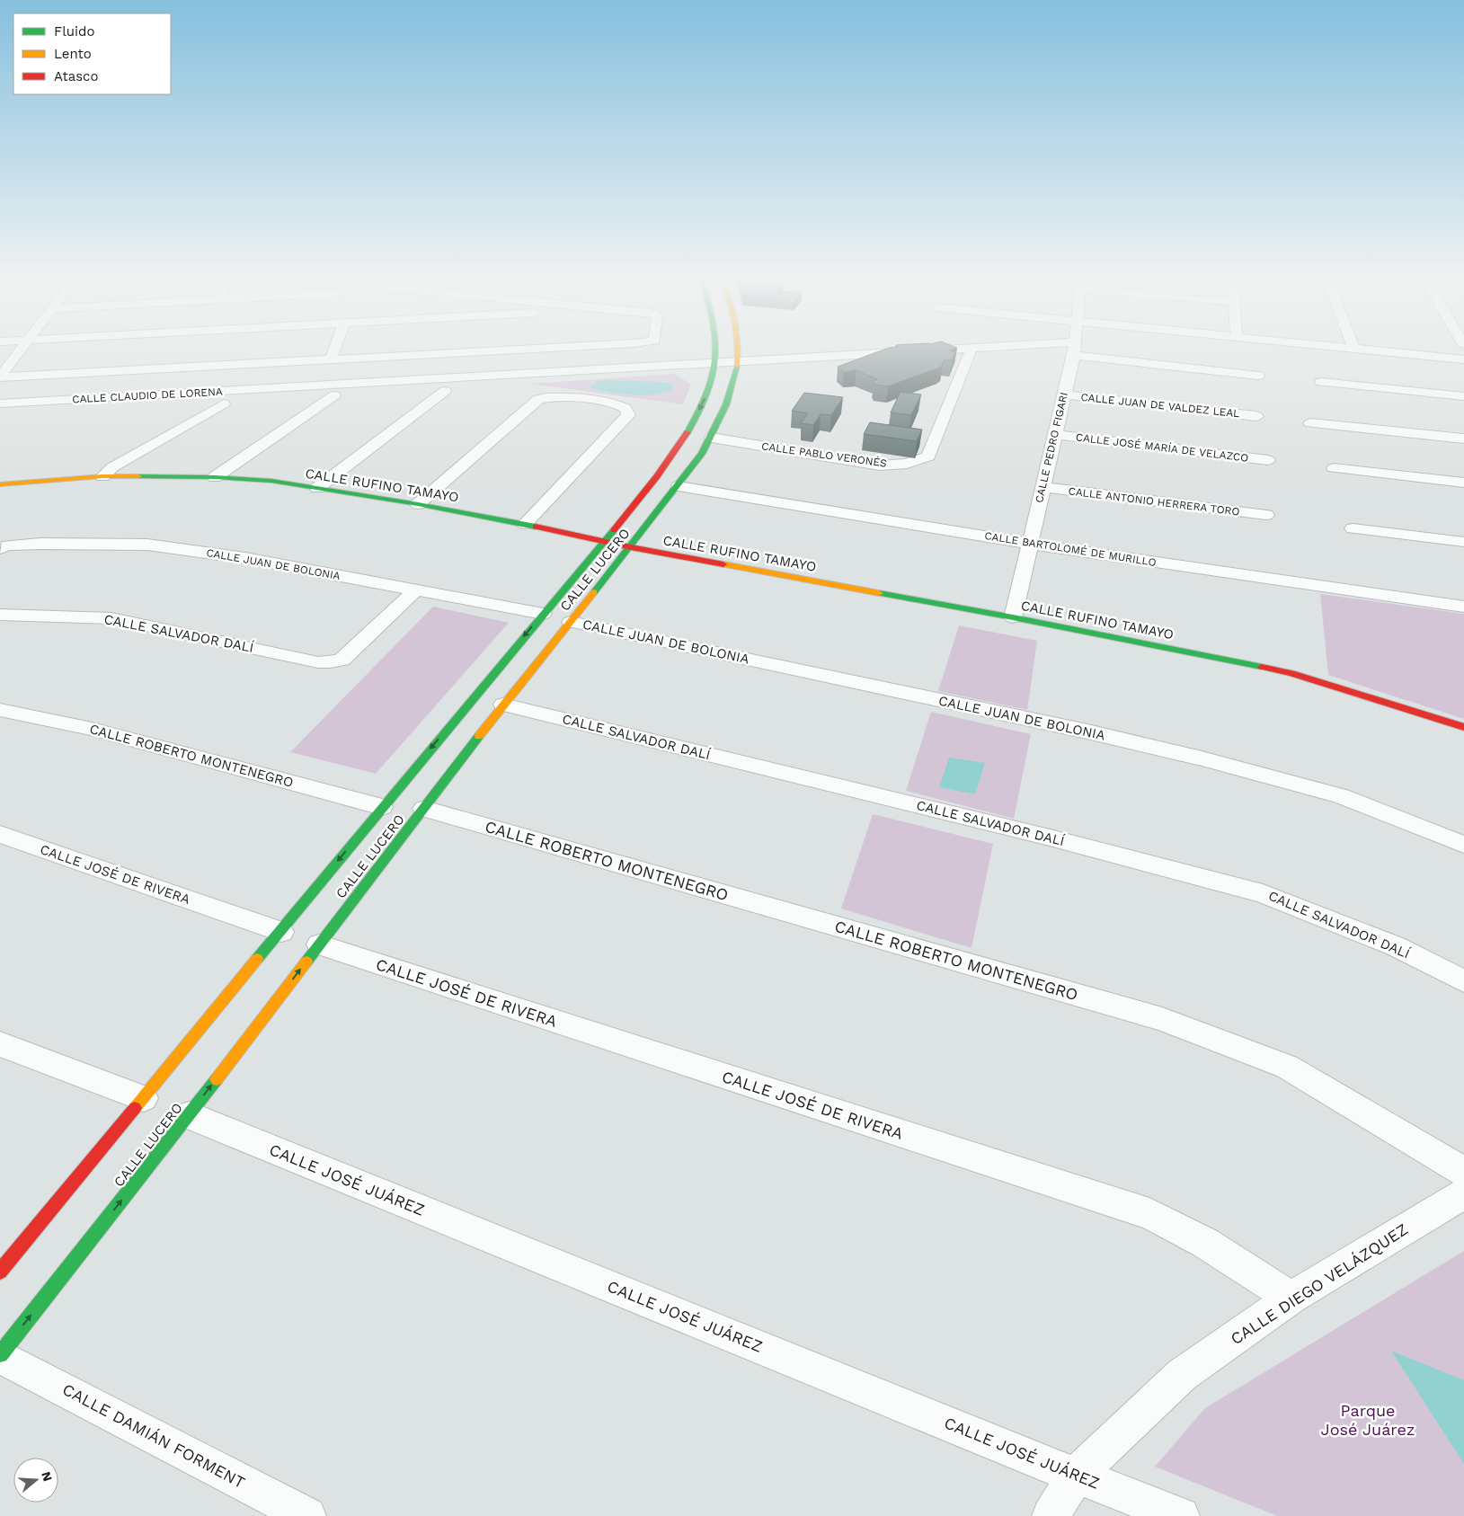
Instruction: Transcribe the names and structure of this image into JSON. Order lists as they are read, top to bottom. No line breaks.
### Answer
{"streets":{"street":["CALLE CLAUDIO DE LORENA","CALLE JUAN DE VALDEZ LEAL","CALLE PEDRO FIGARI","CALLE JOSÉ MARÍA DE VELAZCO","CALLE PABLO VERONÉS","CALLE RUFINO TAMAYO","CALLE ANTONIO HERRERA TORO","CALLE BARTOLOMÉ DE MURILLO","CALLE JUAN DE BOLONIA","CALLE LUCERO","CALLE SALVADOR DALÍ","CALLE ROBERTO MONTENEGRO","CALLE JOSÉ DE RIVERA","CALLE JOSÉ JUÁREZ","CALLE DIEGO VELÁZQUEZ","CALLE DAMIÁN FORMENT"]},"crossings":[["CALLE CLAUDIO DE LORENA","CALLE PEDRO FIGARI"],["CALLE CLAUDIO DE LORENA","CALLE PABLO VERONÉS"],["CALLE CLAUDIO DE LORENA","CALLE LUCERO"],["CALLE JUAN DE VALDEZ LEAL","CALLE PEDRO FIGARI"],["CALLE PEDRO FIGARI","CALLE JOSÉ MARÍA DE VELAZCO"],["CALLE PEDRO FIGARI","CALLE RUFINO TAMAYO"],["CALLE PEDRO FIGARI","CALLE ANTONIO HERRERA TORO"],["CALLE PEDRO FIGARI","CALLE BARTOLOMÉ DE MURILLO"],["CALLE PABLO VERONÉS","CALLE LUCERO"],["CALLE RUFINO TAMAYO","CALLE LUCERO"],["CALLE BARTOLOMÉ DE MURILLO","CALLE LUCERO"],["CALLE JUAN DE BOLONIA","CALLE LUCERO"],["CALLE JUAN DE BOLONIA","CALLE SALVADOR DALÍ"],["CALLE LUCERO","CALLE SALVADOR DALÍ"],["CALLE LUCERO","CALLE ROBERTO MONTENEGRO"],["CALLE LUCERO","CALLE JOSÉ DE RIVERA"],["CALLE LUCERO","CALLE JOSÉ JUÁREZ"],["CALLE LUCERO","CALLE DAMIÁN FORMENT"],["CALLE JOSÉ DE RIVERA","CALLE DIEGO VELÁZQUEZ"],["CALLE JOSÉ JUÁREZ","CALLE DIEGO VELÁZQUEZ"]],"parks":["Parque José Juárez"],"legend":["Fluido","Lento","Atasco"],"north":"right"}
